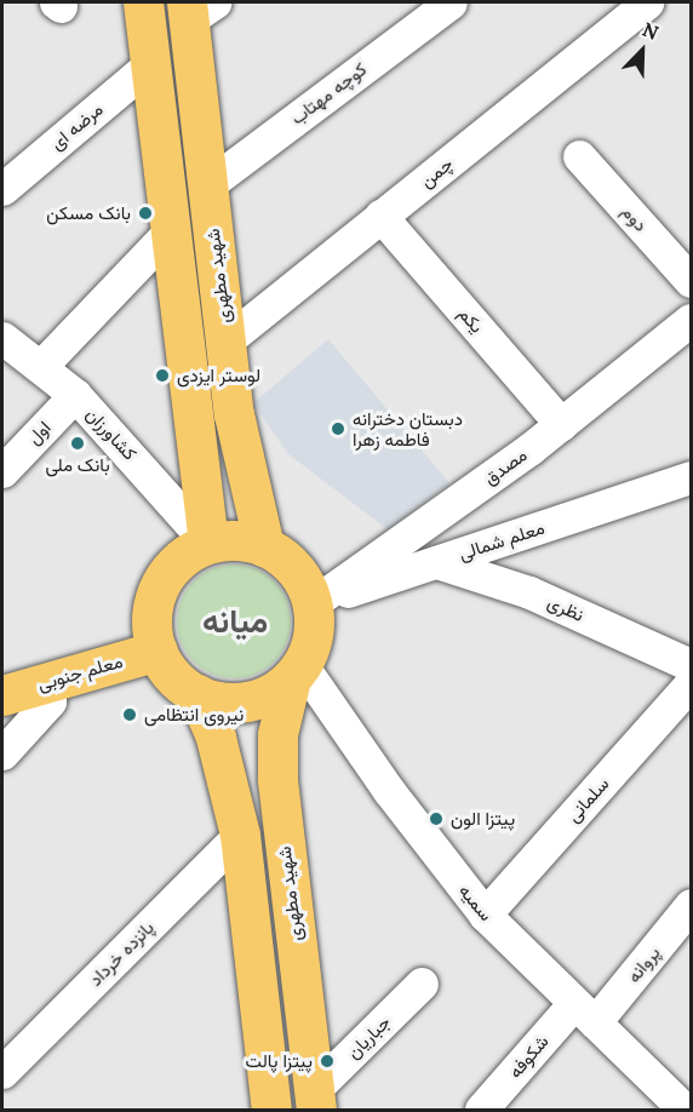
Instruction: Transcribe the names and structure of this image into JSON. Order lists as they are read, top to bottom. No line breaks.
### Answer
{"streets":{"main road":["شهید مطهری","معلم جنوبی"],"street":["کوچه مهتاب","مرضه ای","چمن","دوم","یکم","اول","کشاورزان","مصدق","معلم شمالی","نظری","سلمانی","سمیه","پانزده خرداد","پروانه","جباریان","شکوفه"]},"crossings":[["کوچه مهتاب","شهید مطهری"],["چمن","شهید مطهری"],["چمن","یکم"],["شهید مطهری","کشاورزان"],["شهید مطهری","مصدق"],["شهید مطهری","معلم شمالی"],["شهید مطهری","معلم جنوبی"],["شهید مطهری","سمیه"],["شهید مطهری","جباریان"],["یکم","مصدق"],["اول","کشاورزان"],["کشاورزان","مصدق"],["کشاورزان","معلم شمالی"],["کشاورزان","معلم جنوبی"],["کشاورزان","سمیه"],["مصدق","معلم شمالی"],["مصدق","معلم جنوبی"],["مصدق","سمیه"],["معلم شمالی","نظری"],["معلم شمالی","معلم جنوبی"],["معلم شمالی","سمیه"],["معلم جنوبی","سمیه"],["سلمانی","سمیه"],["سمیه","پروانه"],["سمیه","شکوفه"],["پروانه","شکوفه"]],"districts":["میانه"],"places":["بانک مسکن","لوستر ایزدی","دبستان دخترانه فاطمه زهرا","بانک ملی","نیروی انتظامی","پیتزا الون","پیتزا پالت"],"north":"top right"}
